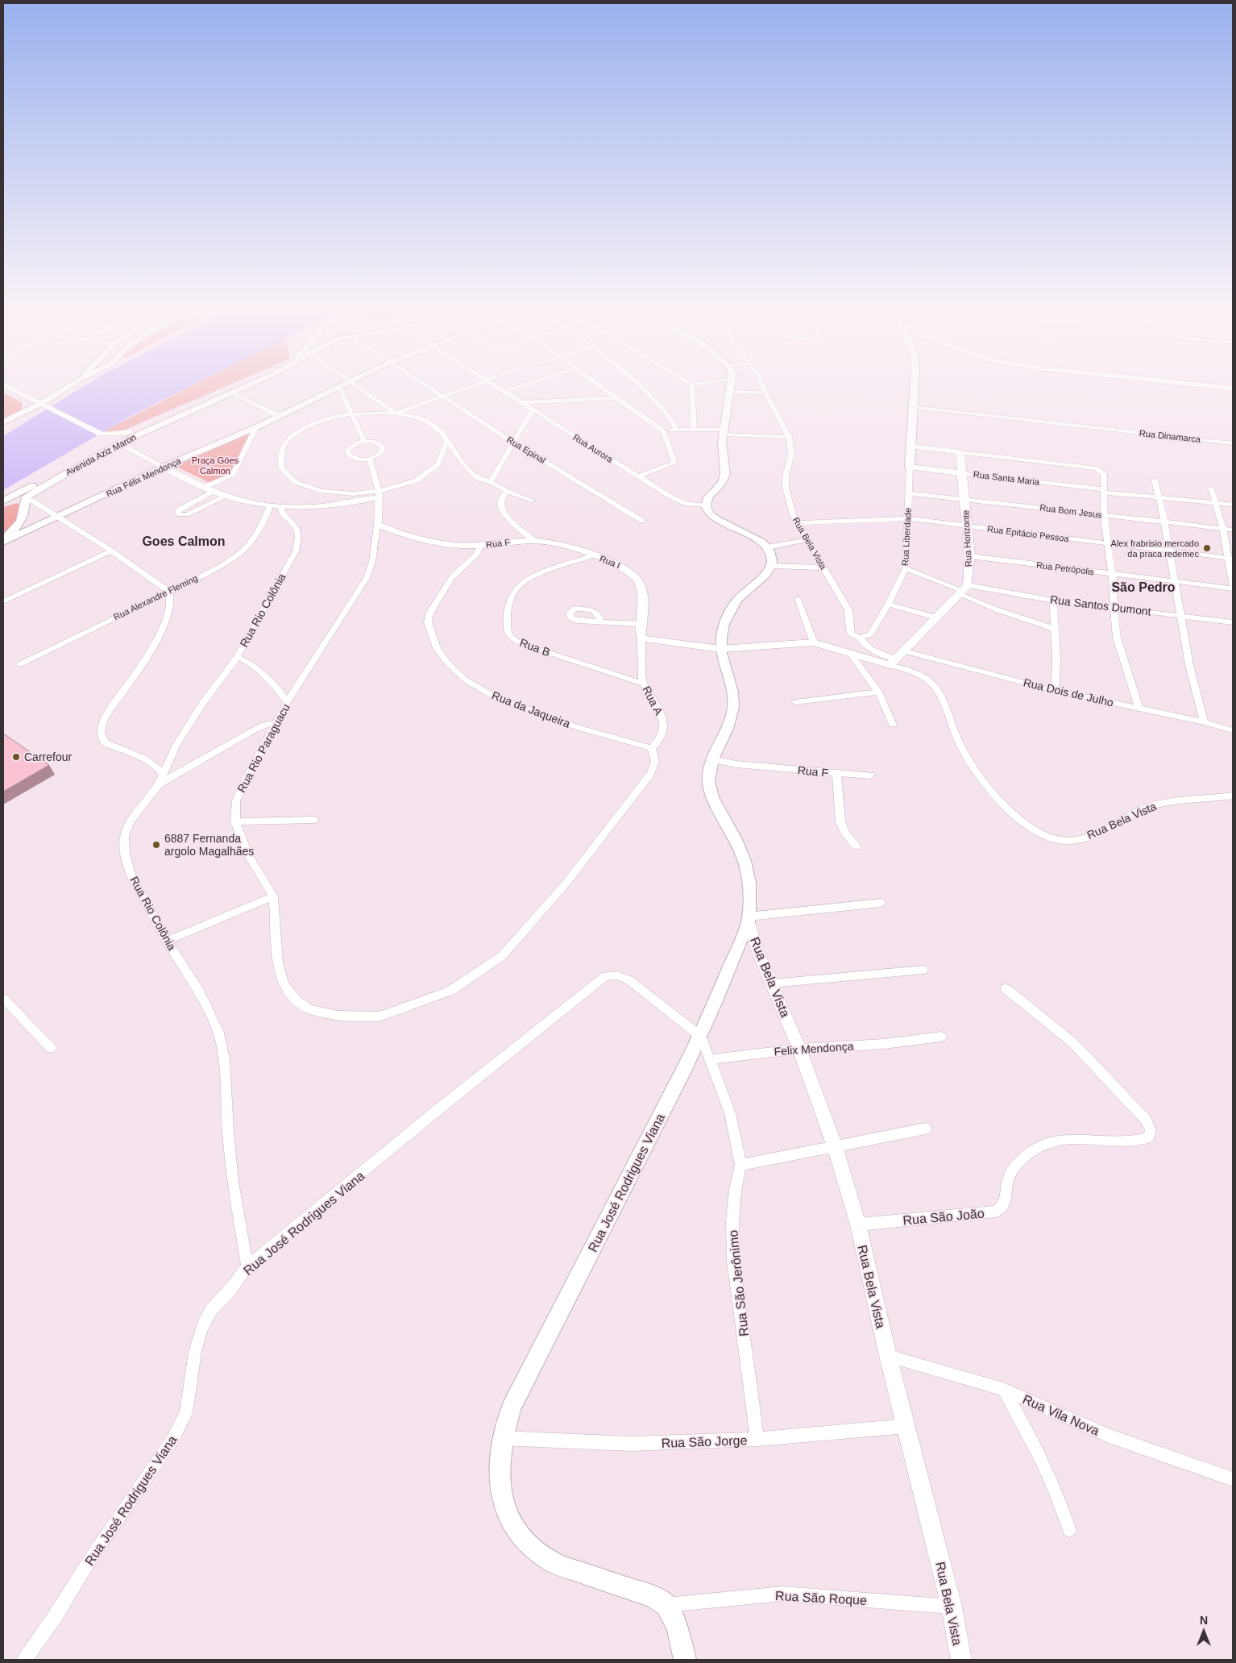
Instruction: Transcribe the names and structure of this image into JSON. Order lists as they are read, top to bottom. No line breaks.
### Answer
{"streets":{"main road":["Avenida Aziz Maron","Rua Félix Mendonça","Rua Liberdade","Rua José Rodrigues Viana"],"street":["Rua Dinamarca","Rua Aurora","Rua Epinal","Rua Santa Maria","Rua Bom Jesus","Rua Epitácio Pessoa","Rua Horizonte","Rua F","Rua Bela Vista","Rua I","Rua Petrópolis","Rua Alexandre Fleming","Rua Santos Dumont","Rua Rio Colônia","Rua B","Rua Dois de Julho","Rua A","Rua da Jaqueira","Rua Rio Paraguacu","Felix Mendonça","Rua São João","Rua São Jerônimo","Rua Vila Nova","Rua São Jorge","Rua São Roque"]},"crossings":[["Rua Dinamarca","Rua Liberdade"],["Rua Santa Maria","Rua Liberdade"],["Rua Santa Maria","Rua Horizonte"],["Rua Bom Jesus","Rua Liberdade"],["Rua Bom Jesus","Rua Horizonte"],["Rua Epitácio Pessoa","Rua Liberdade"],["Rua Epitácio Pessoa","Rua Horizonte"],["Rua Epitácio Pessoa","Rua Bela Vista"],["Rua Liberdade","Rua Bela Vista"],["Rua Liberdade","Rua Santos Dumont"],["Rua Horizonte","Rua Petrópolis"],["Rua Horizonte","Rua Santos Dumont"],["Rua F","Rua I"],["Rua F","Rua da Jaqueira"],["Rua F","Rua José Rodrigues Viana"],["Rua Bela Vista","Felix Mendonça"],["Rua Bela Vista","Rua José Rodrigues Viana"],["Rua Bela Vista","Rua São João"],["Rua Bela Vista","Rua Vila Nova"],["Rua Bela Vista","Rua São Jorge"],["Rua Bela Vista","Rua São Roque"],["Rua I","Rua B"],["Rua I","Rua A"],["Rua Rio Colônia","Rua José Rodrigues Viana"],["Rua B","Rua A"],["Rua A","Rua da Jaqueira"],["Rua A","Rua Rio Paraguacu"],["Rua da Jaqueira","Rua Rio Paraguacu"],["Felix Mendonça","Rua São Jerônimo"],["Rua José Rodrigues Viana","Rua São Jorge"],["Rua José Rodrigues Viana","Rua São Roque"],["Rua São Jerônimo","Rua São Jorge"]],"districts":["Goes Calmon","São Pedro"],"parks":["Praça Góes Calmon"],"places":["Alex frabrisio mercado da praca redemec","Carrefour","6887 Fernanda argolo Magalhães"],"north":"top"}
